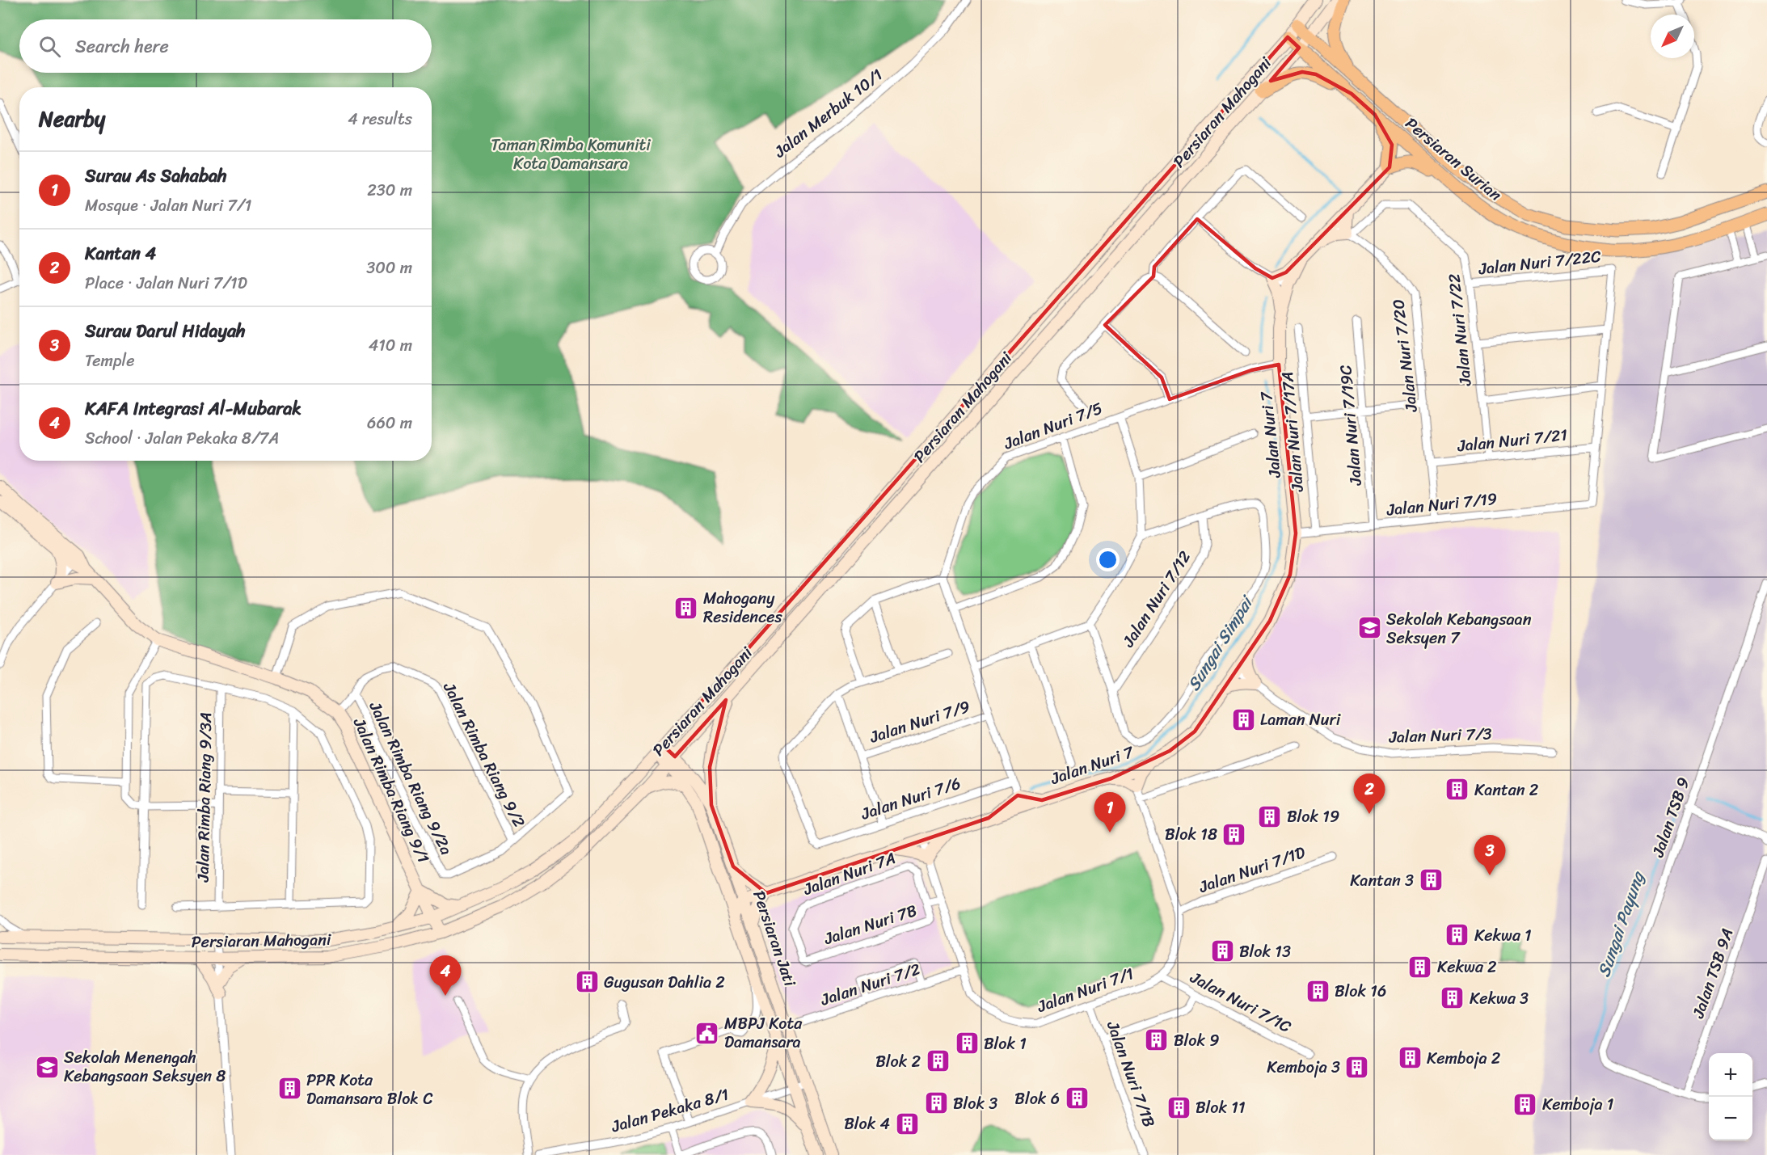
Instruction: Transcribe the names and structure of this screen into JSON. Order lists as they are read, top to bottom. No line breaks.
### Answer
{"streets":{"main road":["Persiaran Mahogani","Persiaran Surian","Jalan Nuri 7","Jalan Rimba Riang 9/1","Persiaran Jati"],"street":["Jalan Merbuk 10/1","Jalan Nuri 7/22C","Jalan Nuri 7/22","Jalan Nuri 7/20","Jalan Nuri 7/19C","Jalan Nuri 7/5","Jalan Nuri 7/17A","Jalan Nuri 7/21","Jalan Nuri 7/19","Jalan Nuri 7/12","Jalan Nuri 7/9","Jalan Nuri 7/3","Jalan Rimba Riang 9/2","Jalan Rimba Riang 9/2a","Jalan Rimba Riang 9/3A","Jalan Nuri 7/6","Jalan TSB 9","Jalan Nuri 7/1D","Jalan Nuri 7A","Jalan Nuri 7B","Jalan TSB 9A","Jalan Nuri 7/2","Jalan Nuri 7/1","Jalan Nuri 7/1C","Jalan Nuri 7/1B","Jalan Pekaka 8/1"]},"crossings":[["Persiaran Mahogani","Persiaran Surian"],["Persiaran Mahogani","Jalan Rimba Riang 9/1"],["Persiaran Mahogani","Persiaran Jati"],["Jalan Nuri 7/22C","Jalan Nuri 7/22"],["Jalan Nuri 7/22","Jalan Nuri 7/20"],["Jalan Nuri 7/22","Jalan Nuri 7/21"],["Jalan Nuri 7/20","Jalan Nuri 7"],["Jalan Nuri 7/20","Jalan Nuri 7/21"],["Jalan Nuri 7/20","Jalan Nuri 7/19"],["Jalan Nuri 7/19C","Jalan Nuri 7/19"],["Jalan Nuri 7/5","Jalan Nuri 7"],["Jalan Nuri 7/17A","Jalan Nuri 7/19"],["Jalan Nuri 7","Jalan Nuri 7/19"],["Jalan Nuri 7","Jalan Nuri 7/3"],["Jalan Nuri 7","Persiaran Jati"],["Jalan Nuri 7","Jalan Nuri 7/1"],["Jalan Nuri 7/21","Jalan Nuri 7/19"],["Jalan Rimba Riang 9/2","Jalan Rimba Riang 9/2a"],["Jalan Rimba Riang 9/2","Jalan Rimba Riang 9/1"],["Jalan TSB 9","Jalan TSB 9A"],["Jalan Nuri 7A","Jalan Nuri 7B"],["Persiaran Jati","Jalan Nuri 7/2"],["Persiaran Jati","Jalan Pekaka 8/1"],["Jalan Nuri 7/2","Jalan Nuri 7/1"],["Jalan Nuri 7/1","Jalan Nuri 7/1C"],["Jalan Nuri 7/1","Jalan Nuri 7/1B"]],"water":["Sungai Simpai","Sungai Payung"],"parks":["Taman Rimba Komuniti Kota Damansara"],"places":{"building":["Mahogany Residences","Laman Nuri","Kantan 2","Blok 19","Blok 18","Kantan 3","Kekwa 1","Blok 13","Kekwa 2","Gugusan Dahlia 2","Blok 16","Kekwa 3","Blok 9","Blok 1","Kemboja 2","Blok 2","Kemboja 3","PPR Kota Damansara Blok C","Blok 6","Blok 3","Kemboja 1","Blok 11","Blok 4"],"school or university":["Sekolah Kebangsaan Seksyen 7","Sekolah Menengah Kebangsaan Seksyen 8"],"public building":["MBPJ Kota Damansara"]},"north":"bottom left","page":{"search":"Search here","heading":["Nearby","4 results"],"list":[{"mark":"1","name":"Surau As Sahabah","note":"Mosque · Jalan Nuri 7/1","value":"230 m"},{"mark":"2","name":"Kantan 4","note":"Place · Jalan Nuri 7/1D","value":"300 m"},{"mark":"3","name":"Surau Darul Hidayah","note":"Temple","value":"410 m"},{"mark":"4","name":"KAFA Integrasi Al-Mubarak","note":"School · Jalan Pekaka 8/7A","value":"660 m"}],"pins":["2","1","3","4"],"map_buttons":["+","−"]}}
